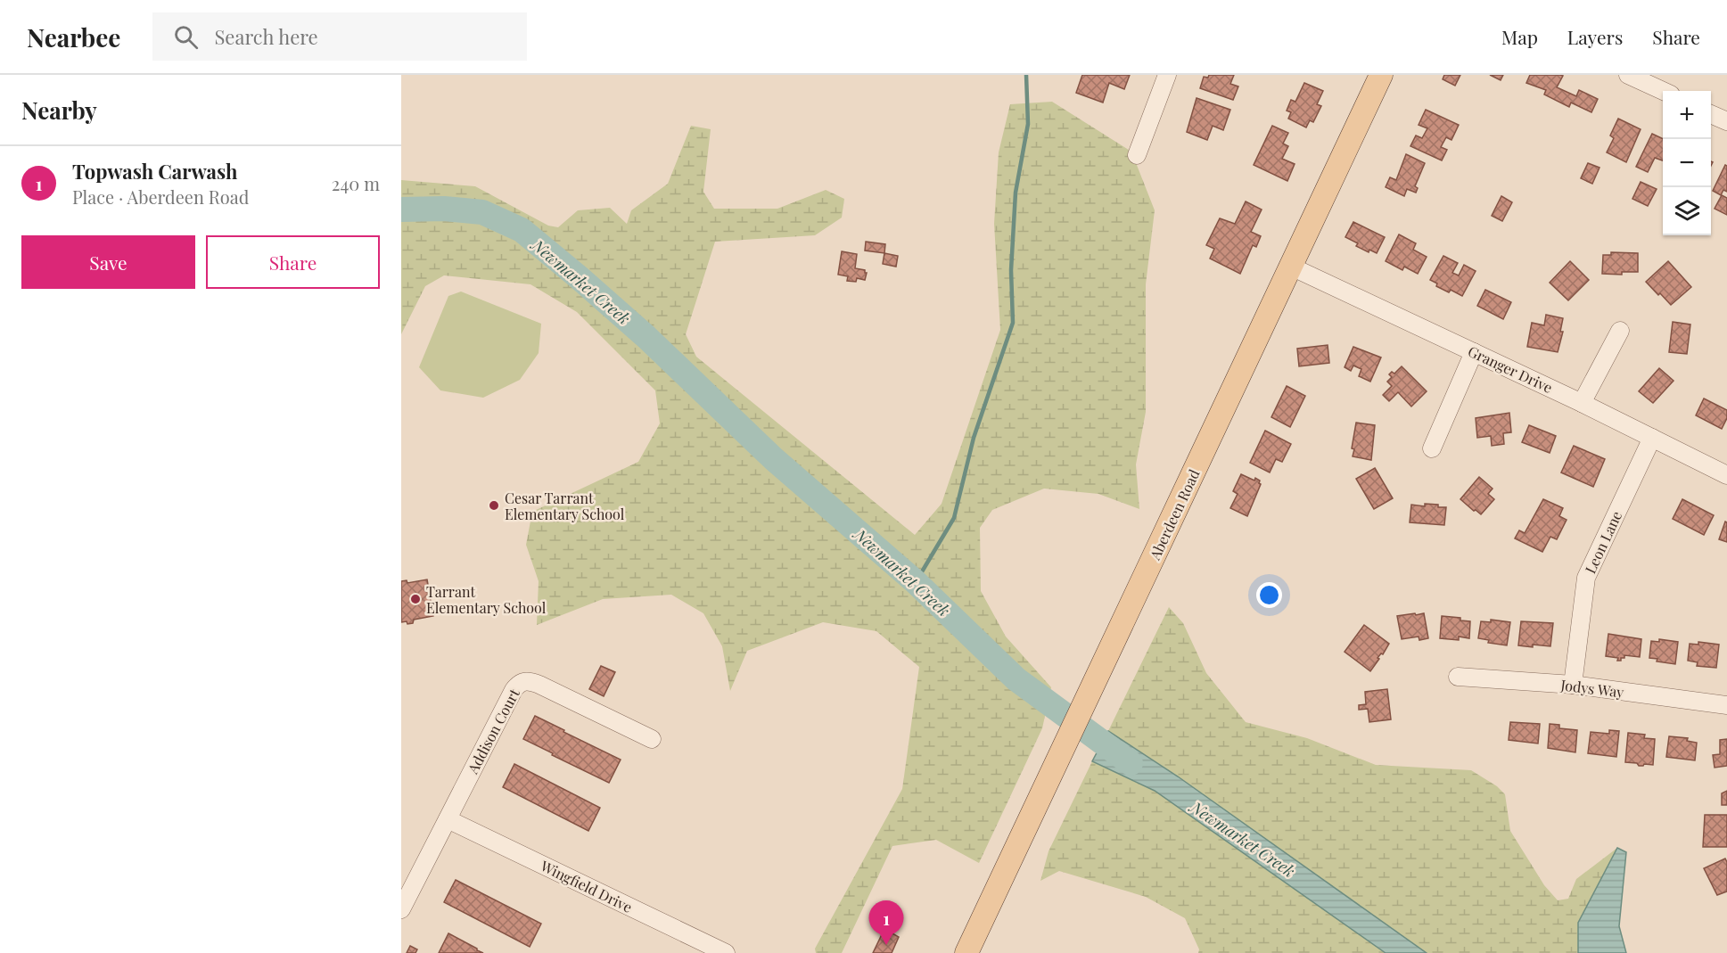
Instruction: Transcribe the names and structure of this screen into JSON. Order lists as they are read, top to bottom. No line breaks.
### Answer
{"streets":{"main road":["Aberdeen Road"],"street":["Granger Drive","Leon Lane","Jodys Way","Addison Court","Wingfield Drive"]},"crossings":[["Granger Drive","Aberdeen Road"],["Granger Drive","Leon Lane"],["Leon Lane","Jodys Way"],["Addison Court","Wingfield Drive"]],"water":["Newmarket Creek"],"places":["Cesar Tarrant Elementary School","Tarrant Elementary School"],"page":{"header":"Nearbee","search":"Search here","nav":["Map","Layers","Share"],"heading":"Nearby","map_buttons":["+","−"],"list":[{"mark":"1","name":"Topwash Carwash","note":"Place · Aberdeen Road","value":"240 m"}],"buttons":["Save","Share"],"pins":"1"}}
